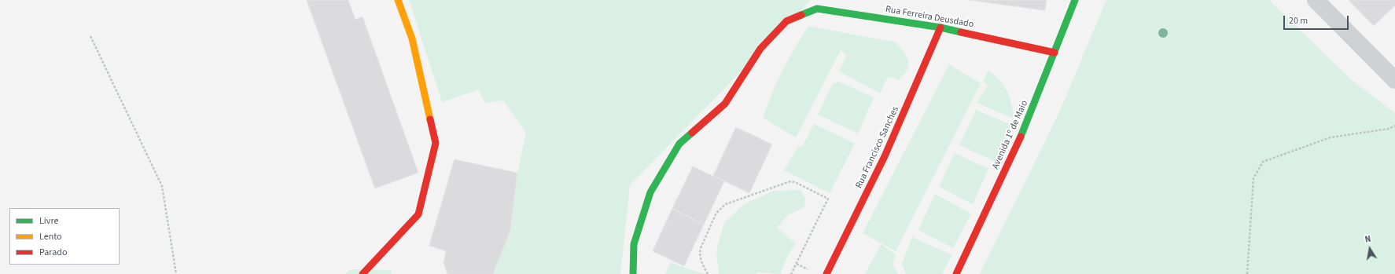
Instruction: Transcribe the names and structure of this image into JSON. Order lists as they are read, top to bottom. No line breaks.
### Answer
{"streets":{"street":["Rua Ferreira Deusdado","Avenida 1º de Maio","Rua Francisco Sanches"]},"crossings":[["Rua Ferreira Deusdado","Avenida 1º de Maio"],["Rua Ferreira Deusdado","Rua Francisco Sanches"]],"legend":["Livre","Lento","Parado"],"scale_bar":"20 m","north":"top"}
